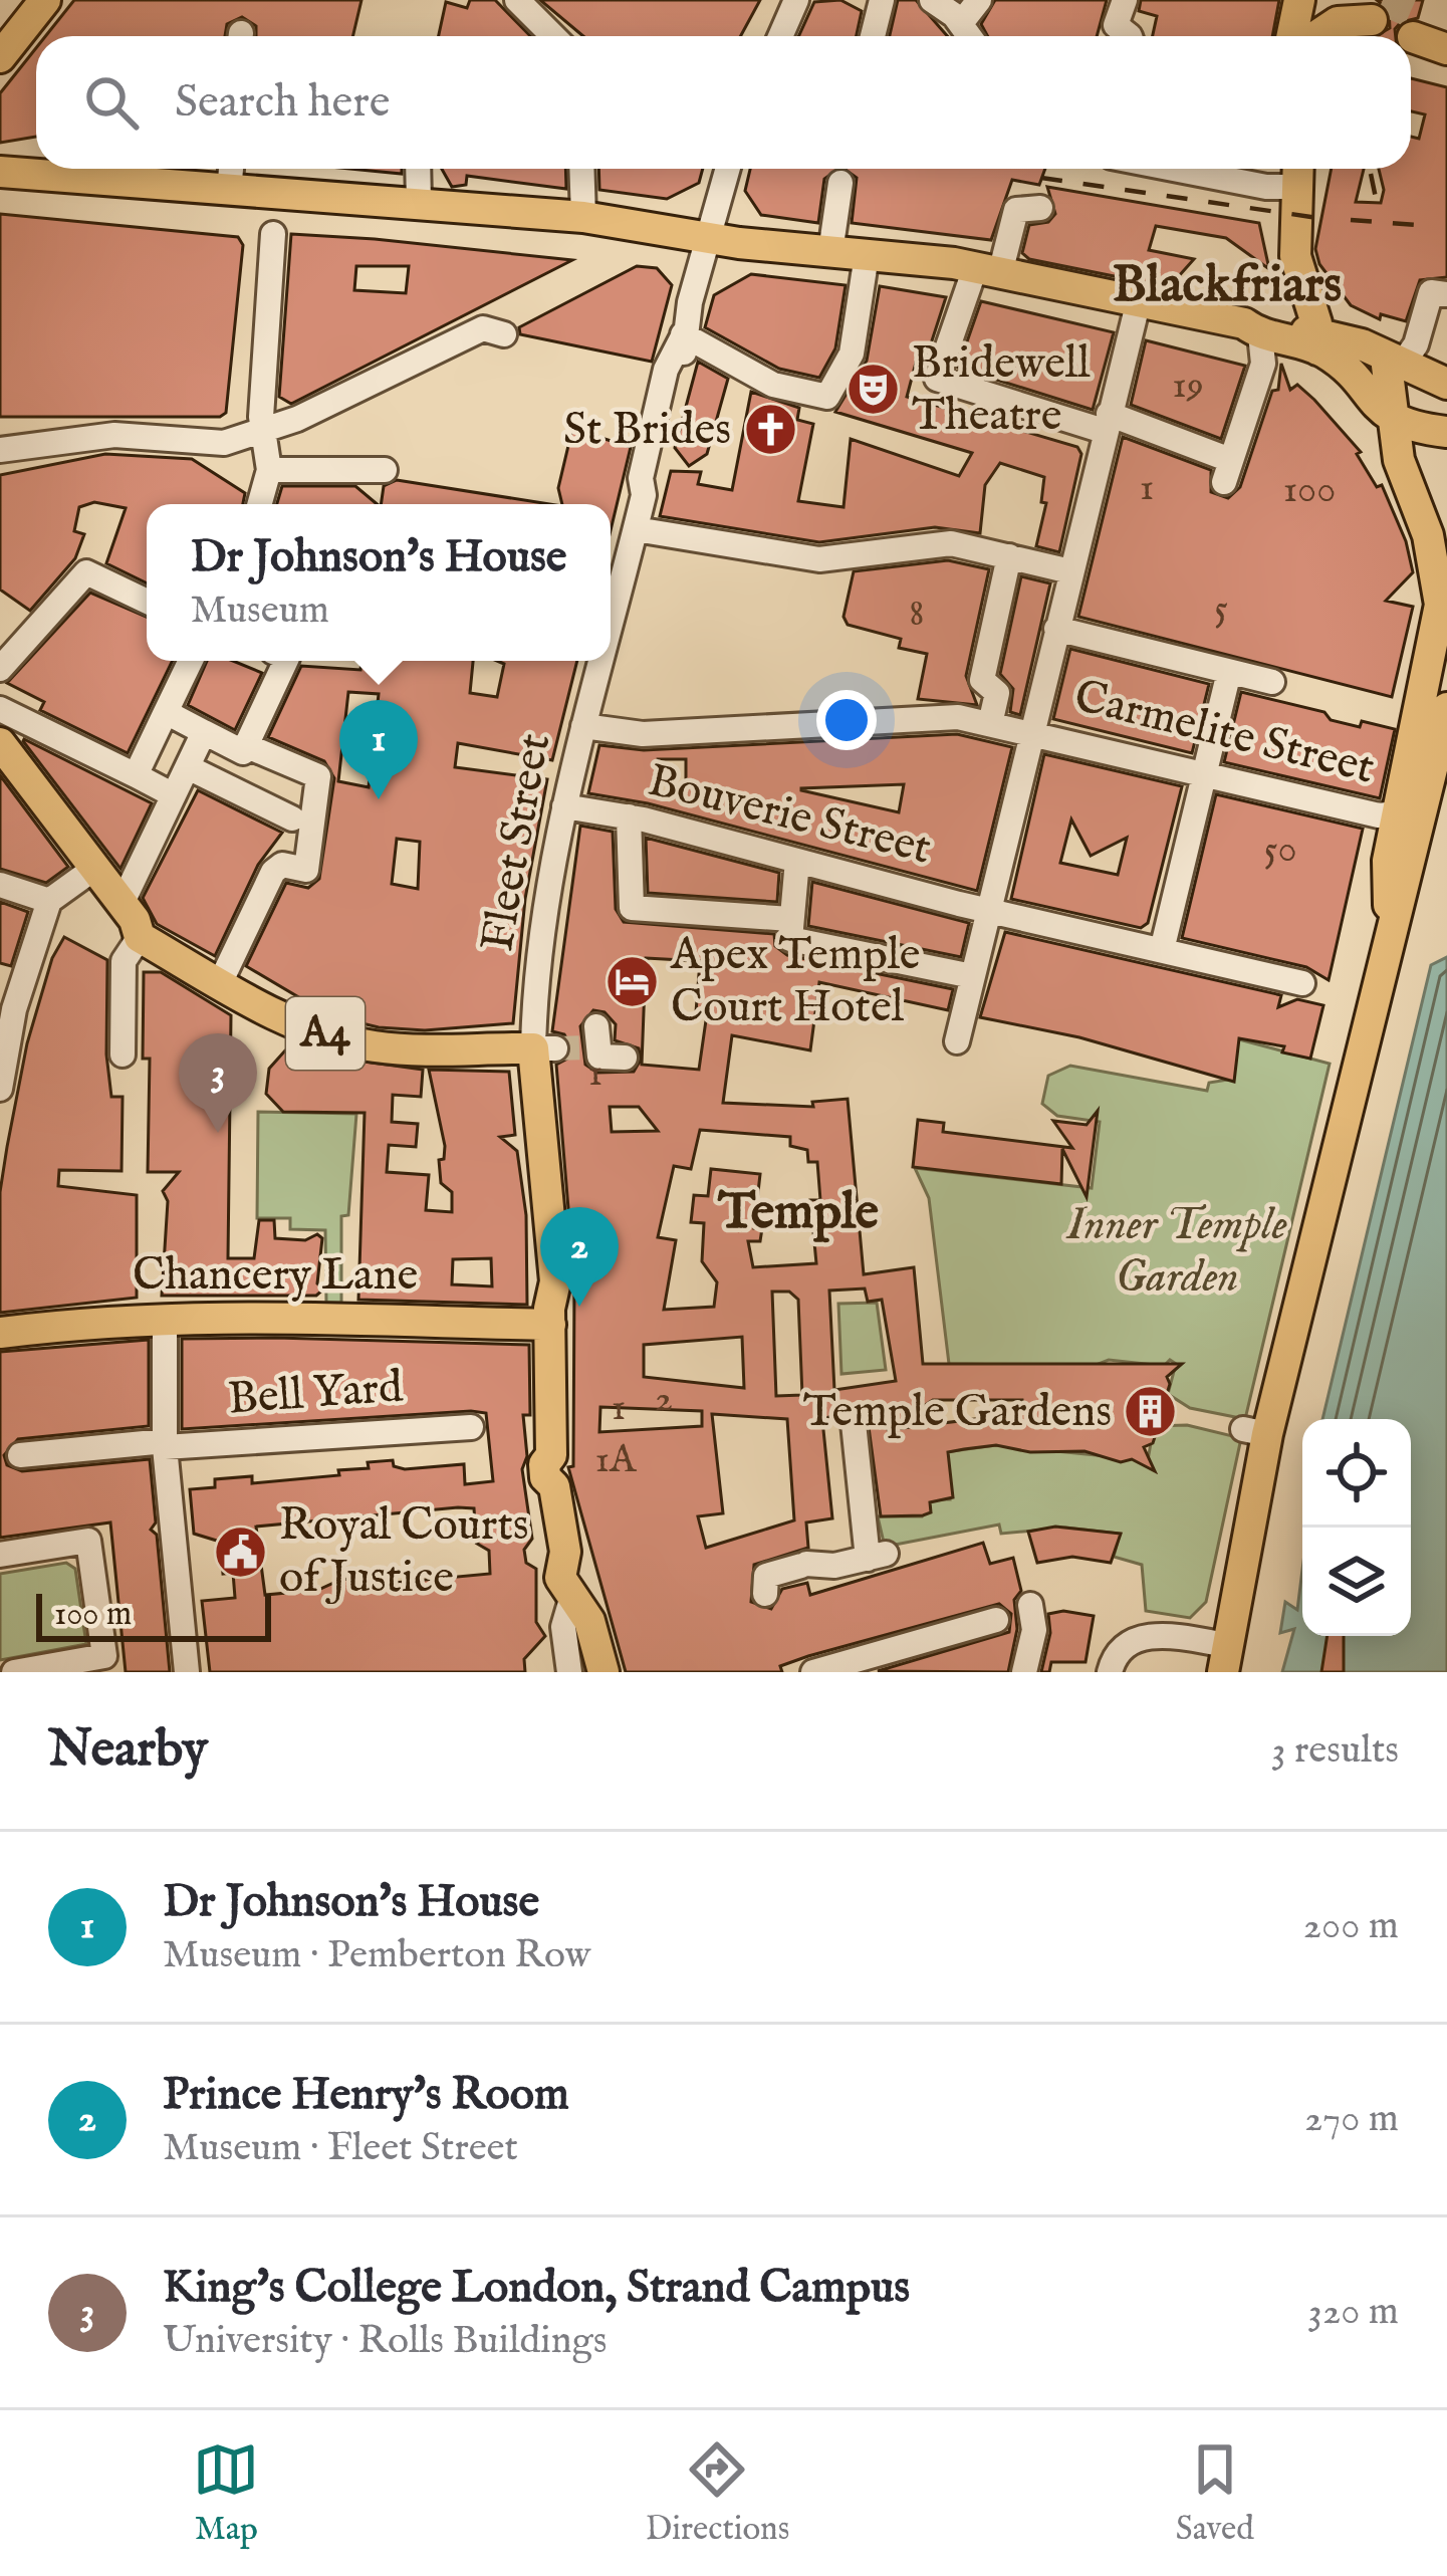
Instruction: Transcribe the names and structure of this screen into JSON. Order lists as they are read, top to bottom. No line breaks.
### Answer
{"streets":{"main road":["Fleet Street","A4","Chancery Lane"],"street":["Carmelite Street","Bouverie Street","Bell Yard"]},"crossings":[["Carmelite Street","Fleet Street"],["Bouverie Street","Fleet Street"],["Fleet Street","A4"],["Fleet Street","Chancery Lane"]],"districts":["Blackfriars","Temple"],"parks":["Inner Temple Garden"],"places":{"theatre":["Bridewell Theatre"],"church":["St Brides"],"hotel":["Apex Temple Court Hotel"],"building":["Temple Gardens"],"public building":["Royal Courts of Justice"]},"house_numbers":["19","1","100","5","8","50","1","2","1","1A"],"scale_bar":"100 m","page":{"search":"Search here","popup":["Dr Johnson's House","Museum"],"pins":["1","3","2"],"scale":"100 m","heading":["Nearby","3 results"],"list":[{"mark":"1","name":"Dr Johnson's House","note":"Museum · Pemberton Row","value":"200 m"},{"mark":"2","name":"Prince Henry's Room","note":"Museum · Fleet Street","value":"270 m"},{"mark":"3","name":"King's College London, Strand Campus","note":"University · Rolls Buildings","value":"320 m"}],"nav":["Map","Directions","Saved"]}}
